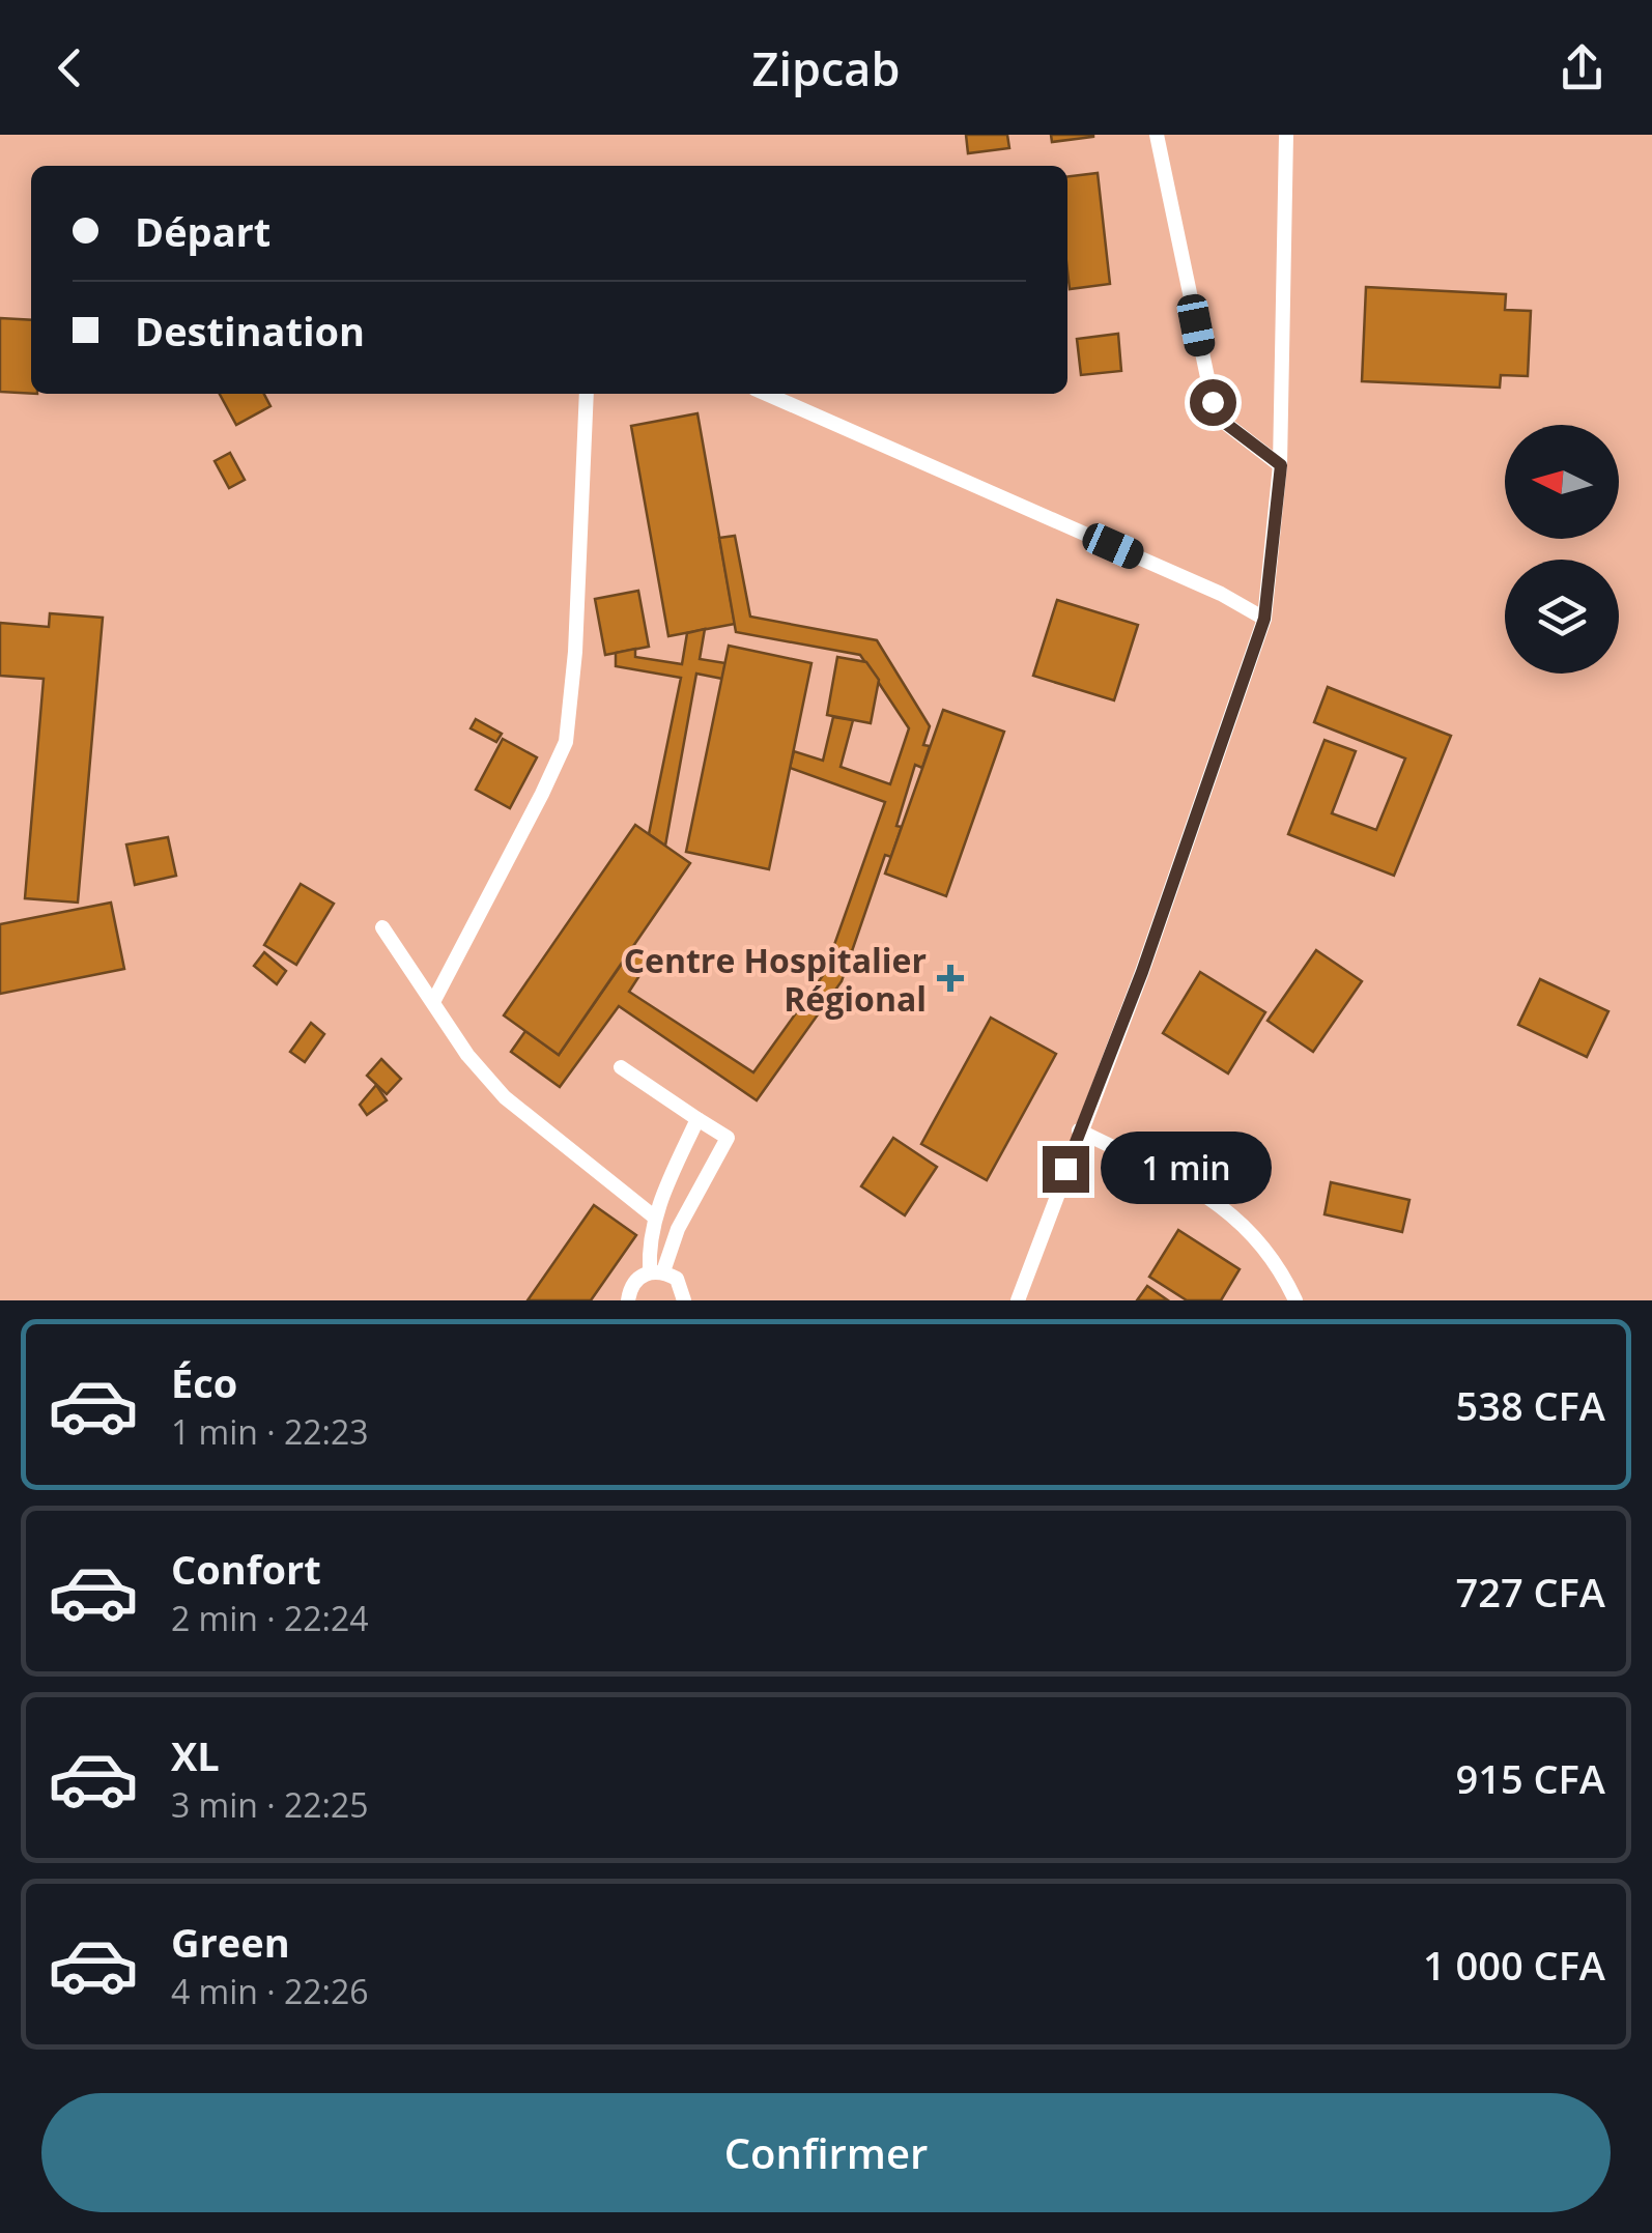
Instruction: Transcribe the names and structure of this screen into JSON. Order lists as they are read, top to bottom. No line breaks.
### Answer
{"places":{"health":["Centre Hospitalier Régional"]},"north":"left","page":{"header":"Zipcab","banner":["Départ","Destination"],"bubble":"1 min","list":[{"name":"Éco","note":"1 min · 22:23","value":"538 CFA"},{"name":"Confort","note":"2 min · 22:24","value":"727 CFA"},{"name":"XL","note":"3 min · 22:25","value":"915 CFA"},{"name":"Green","note":"4 min · 22:26","value":"1 000 CFA"}],"buttons":"Confirmer"}}
